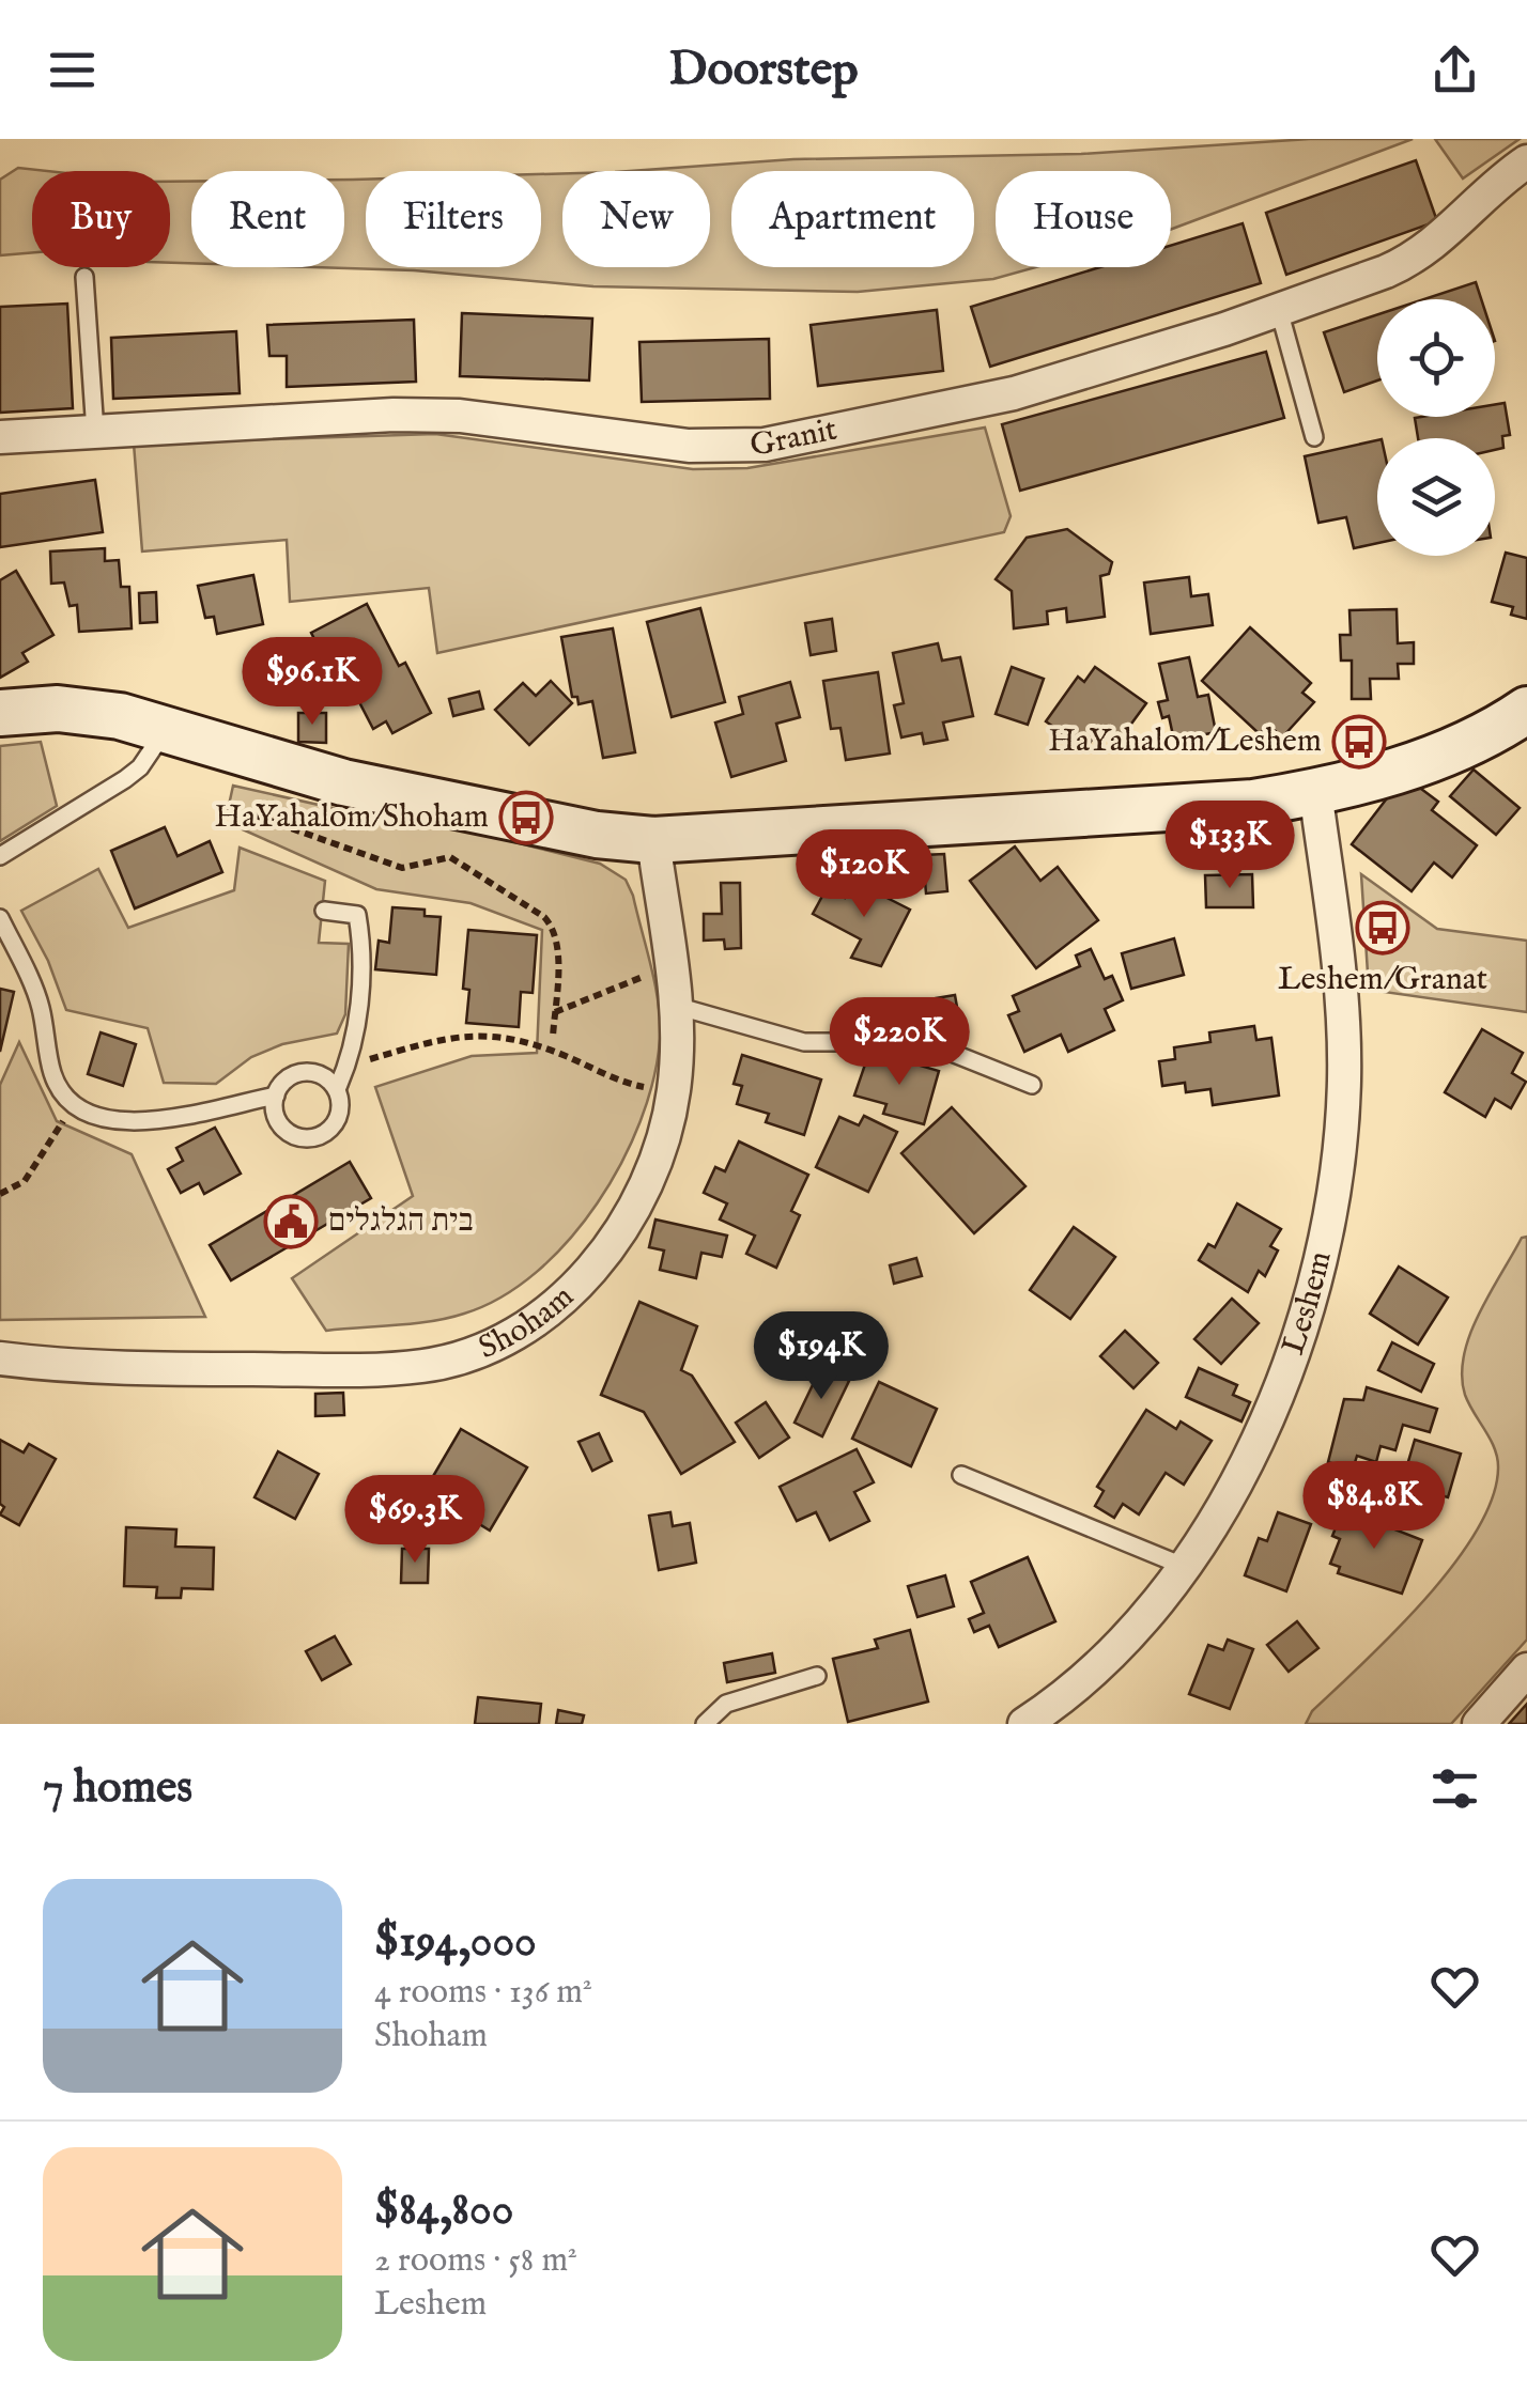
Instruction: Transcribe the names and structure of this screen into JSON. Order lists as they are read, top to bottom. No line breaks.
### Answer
{"streets":{"street":["Granit","Leshem","Shoham"]},"places":{"bus stop":["HaYahalom/Leshem","HaYahalom/Shoham","Leshem/Granat"],"public building":["בית הגלגלים"]},"page":{"header":"Doorstep","chip":["Buy","Rent","Filters","New","Apartment","House"],"price":["$96.1K","$133K","$120K","$220K","$194K","$84.8K","$69.3K"],"heading":"7 homes","list":[{"name":"$194,000","note":"4 rooms · 136 m² · Shoham"},{"name":"$84,800","note":"2 rooms · 58 m² · Leshem"}]}}
